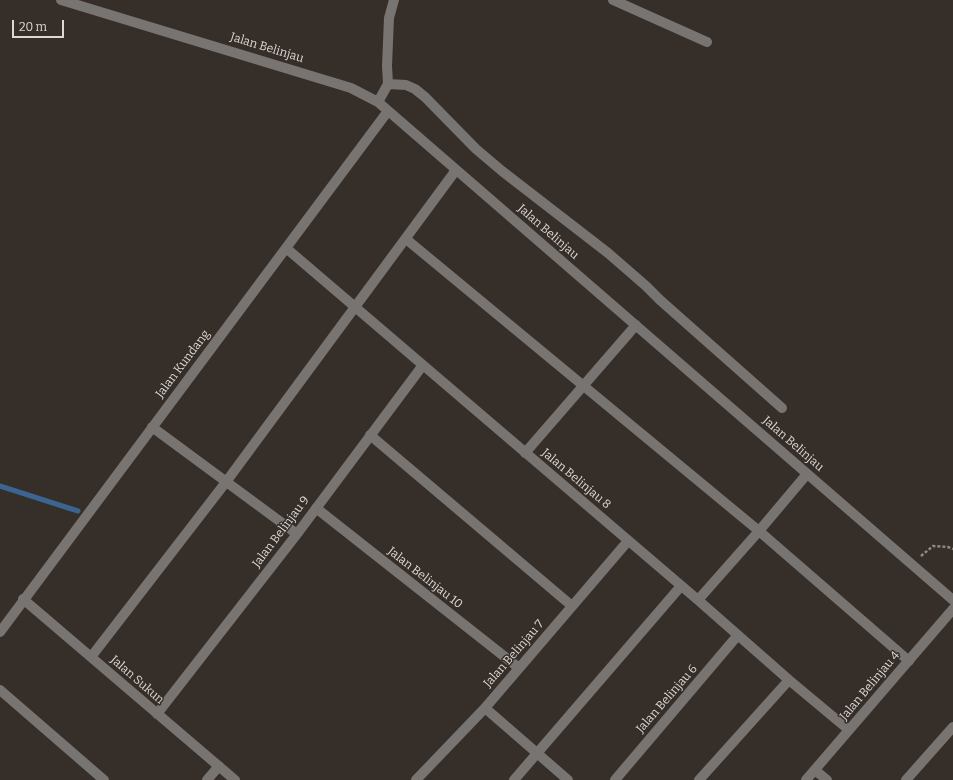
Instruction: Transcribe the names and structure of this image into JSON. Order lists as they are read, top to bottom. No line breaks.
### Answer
{"streets":{"street":["Jalan Belinjau","Jalan Kundang","Jalan Belinjau 8","Jalan Belinjau 9","Jalan Belinjau 10","Jalan Belinjau 7","Jalan Sukun","Jalan Belinjau 4","Jalan Belinjau 6"]},"crossings":[["Jalan Belinjau","Jalan Kundang"],["Jalan Kundang","Jalan Belinjau 8"],["Jalan Kundang","Jalan Sukun"],["Jalan Belinjau 8","Jalan Belinjau 9"],["Jalan Belinjau 8","Jalan Belinjau 7"],["Jalan Belinjau 8","Jalan Belinjau 4"],["Jalan Belinjau 8","Jalan Belinjau 6"],["Jalan Belinjau 9","Jalan Belinjau 10"],["Jalan Belinjau 9","Jalan Sukun"],["Jalan Belinjau 10","Jalan Belinjau 7"]],"scale_bar":"20 m"}
